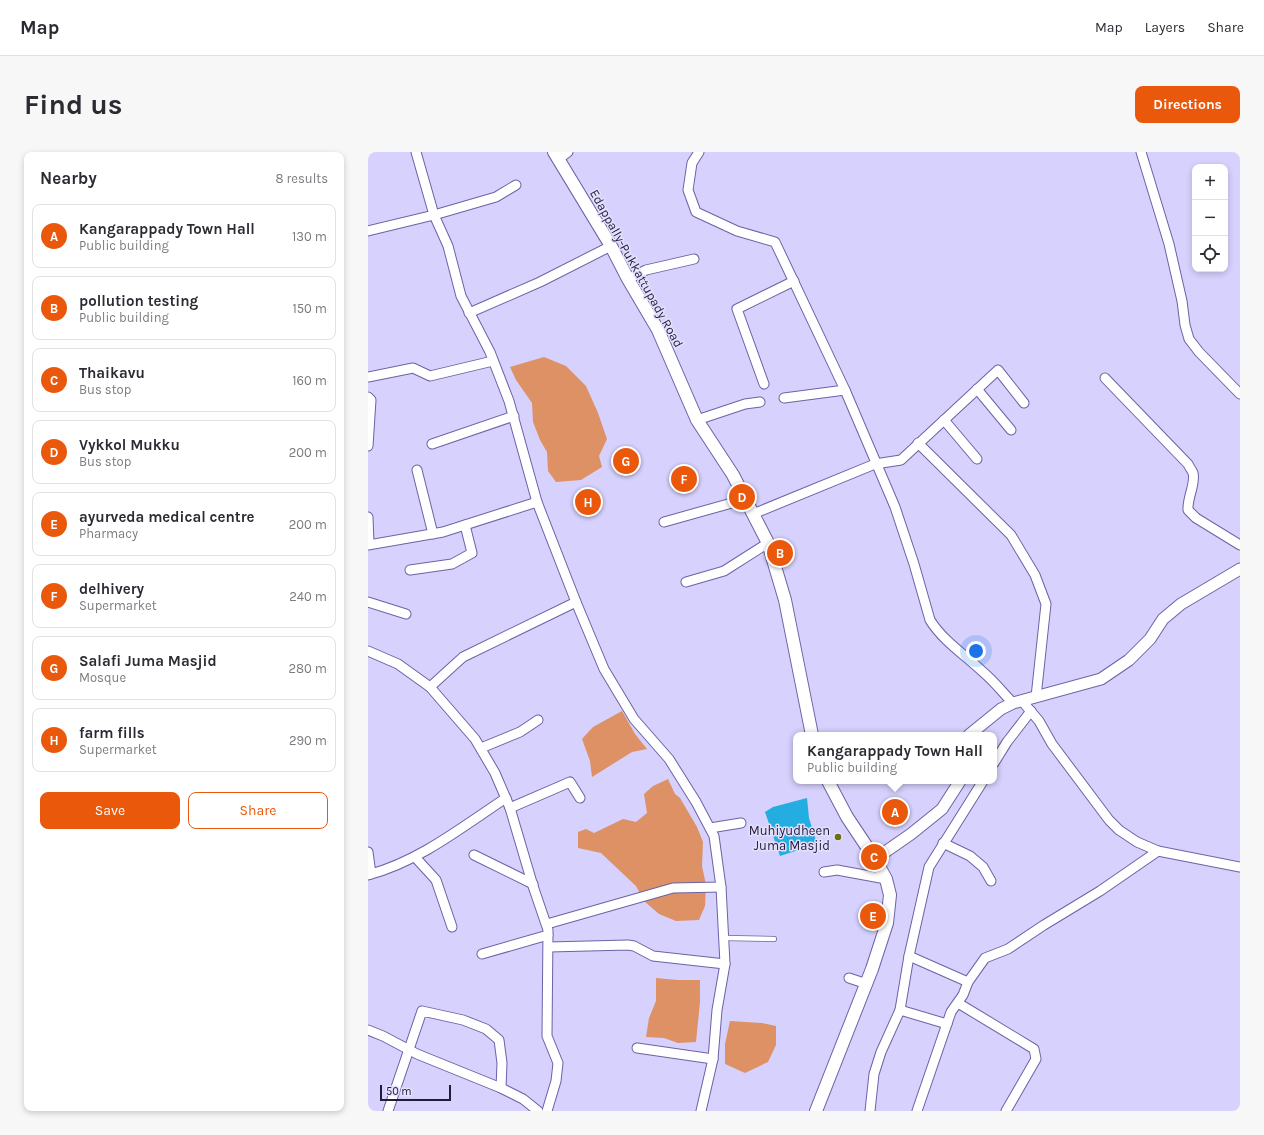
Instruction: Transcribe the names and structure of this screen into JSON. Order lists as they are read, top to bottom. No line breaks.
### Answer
{"streets":{"main road":["Edappally-Pukkattupady Road"]},"places":["Muhiyudheen Juma Masjid"],"scale_bar":"50 m","page":{"header":"Map","nav":["Map","Layers","Share"],"buttons":["Directions",["Save","Share"]],"title":"Find us","heading":["Nearby","8 results"],"map_buttons":["+","−"],"list":[{"mark":"A","name":"Kangarappady Town Hall","note":"Public building","value":"130 m"},{"mark":"B","name":"pollution testing","note":"Public building","value":"150 m"},{"mark":"C","name":"Thaikavu","note":"Bus stop","value":"160 m"},{"mark":"D","name":"Vykkol Mukku","note":"Bus stop","value":"200 m"},{"mark":"E","name":"ayurveda medical centre","note":"Pharmacy","value":"200 m"},{"mark":"F","name":"delhivery","note":"Supermarket","value":"240 m"},{"mark":"G","name":"Salafi Juma Masjid","note":"Mosque","value":"280 m"},{"mark":"H","name":"farm fills","note":"Supermarket","value":"290 m"}],"pins":["G","F","D","H","B","A","C","E"],"popup":["Kangarappady Town Hall","Public building"],"scale":"50 m"}}
